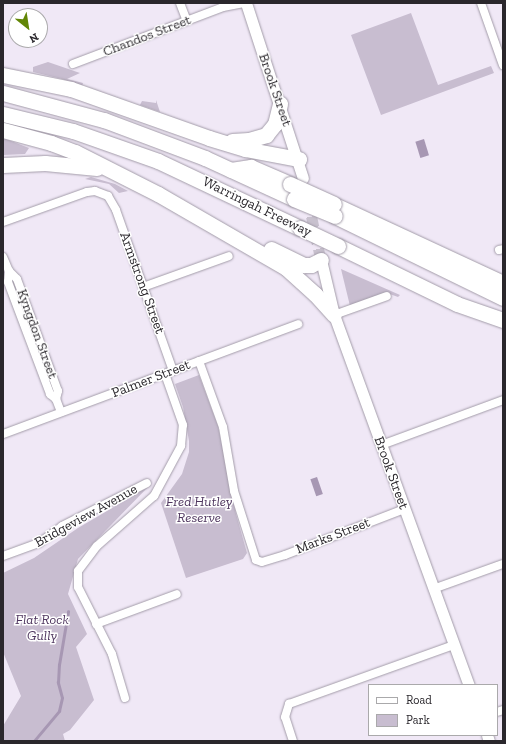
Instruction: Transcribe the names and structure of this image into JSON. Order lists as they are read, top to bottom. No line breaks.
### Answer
{"streets":{"highway":["Warringah Freeway"],"main road":["Brook Street"],"street":["Chandos Street","Armstrong Street","Kyngdon Street","Palmer Street","Bridgeview Avenue","Marks Street"]},"crossings":[["Chandos Street","Brook Street"],["Brook Street","Marks Street"],["Armstrong Street","Palmer Street"],["Kyngdon Street","Palmer Street"],["Palmer Street","Marks Street"]],"parks":["Fred Hutley Reserve","Flat Rock Gully"],"legend":["Road","Park"],"north":"bottom right"}
